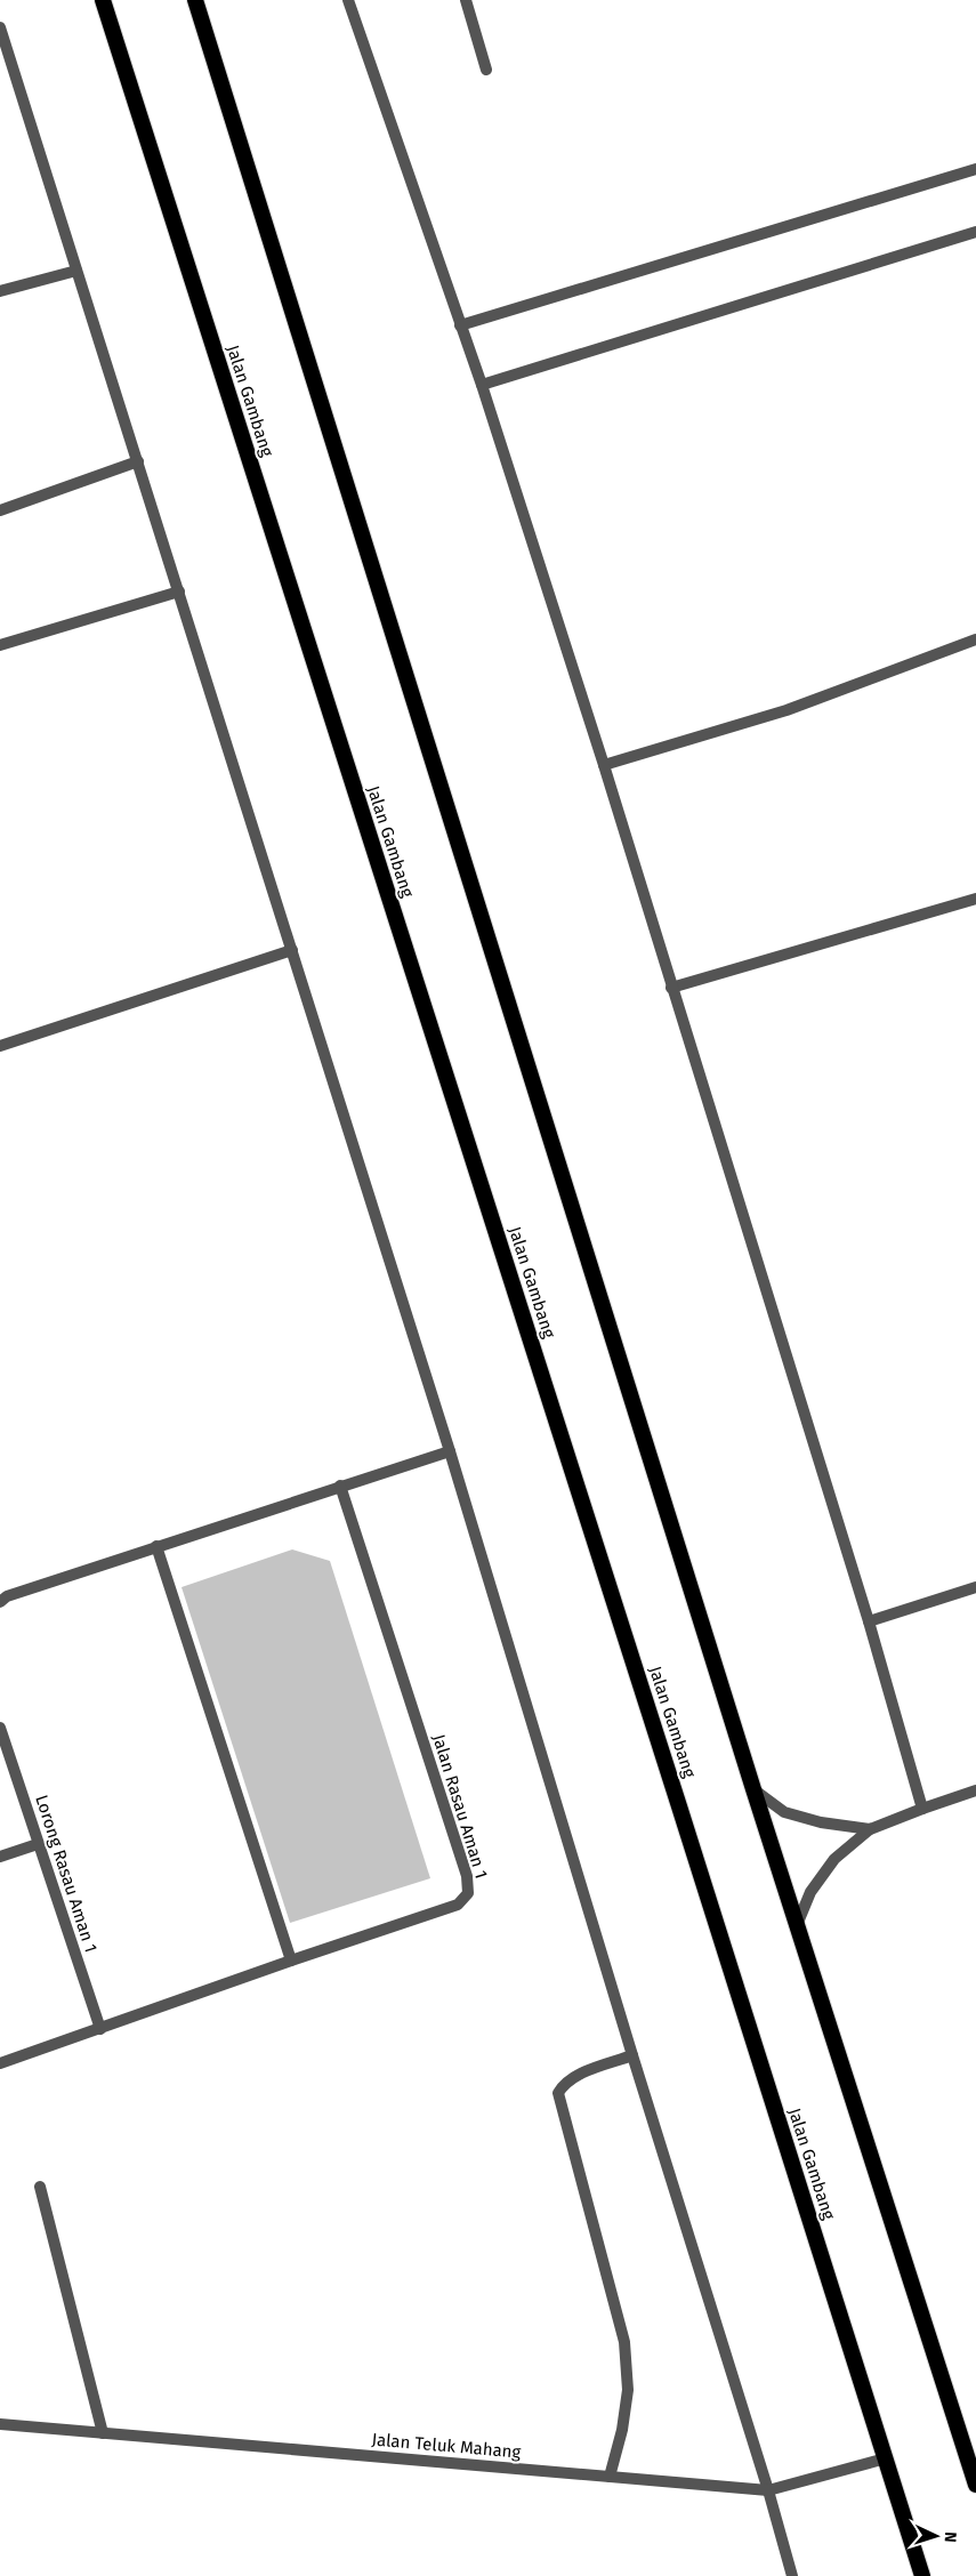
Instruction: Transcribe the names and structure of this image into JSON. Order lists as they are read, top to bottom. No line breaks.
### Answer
{"streets":{"highway":["Jalan Gambang"],"street":["Jalan Rasau Aman 1","Lorong Rasau Aman 1","Jalan Teluk Mahang"]},"crossings":[["Jalan Gambang","Jalan Teluk Mahang"],["Jalan Rasau Aman 1","Lorong Rasau Aman 1"]],"north":"right"}
